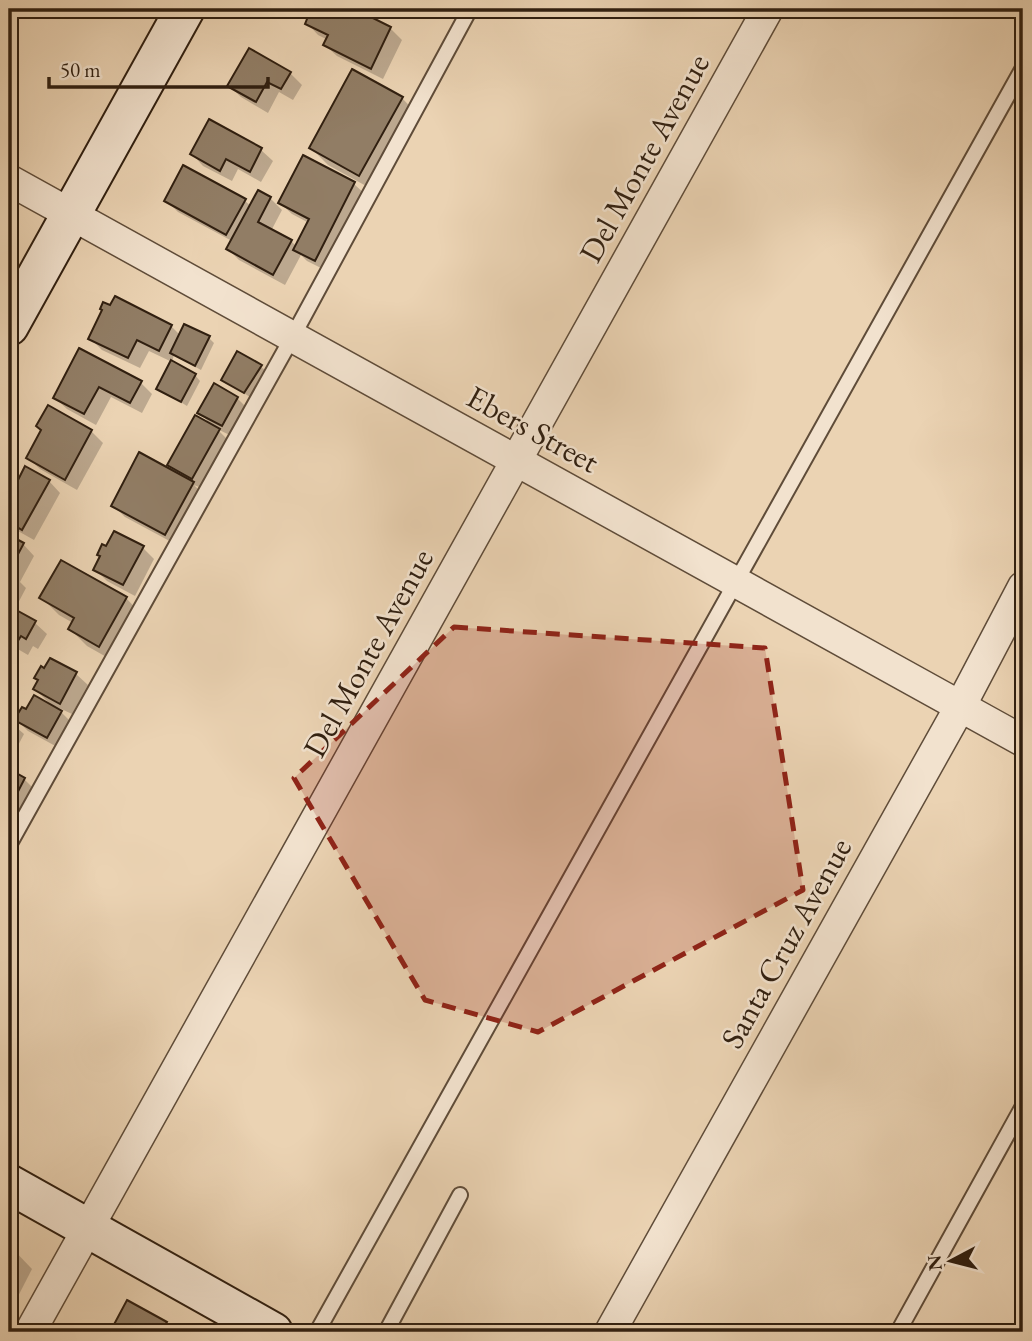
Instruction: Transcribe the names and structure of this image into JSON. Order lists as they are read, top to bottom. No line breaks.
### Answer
{"streets":{"street":["Del Monte Avenue","Ebers Street","Santa Cruz Avenue"]},"crossings":[["Del Monte Avenue","Ebers Street"],["Ebers Street","Santa Cruz Avenue"]],"scale_bar":"50 m","north":"left"}
